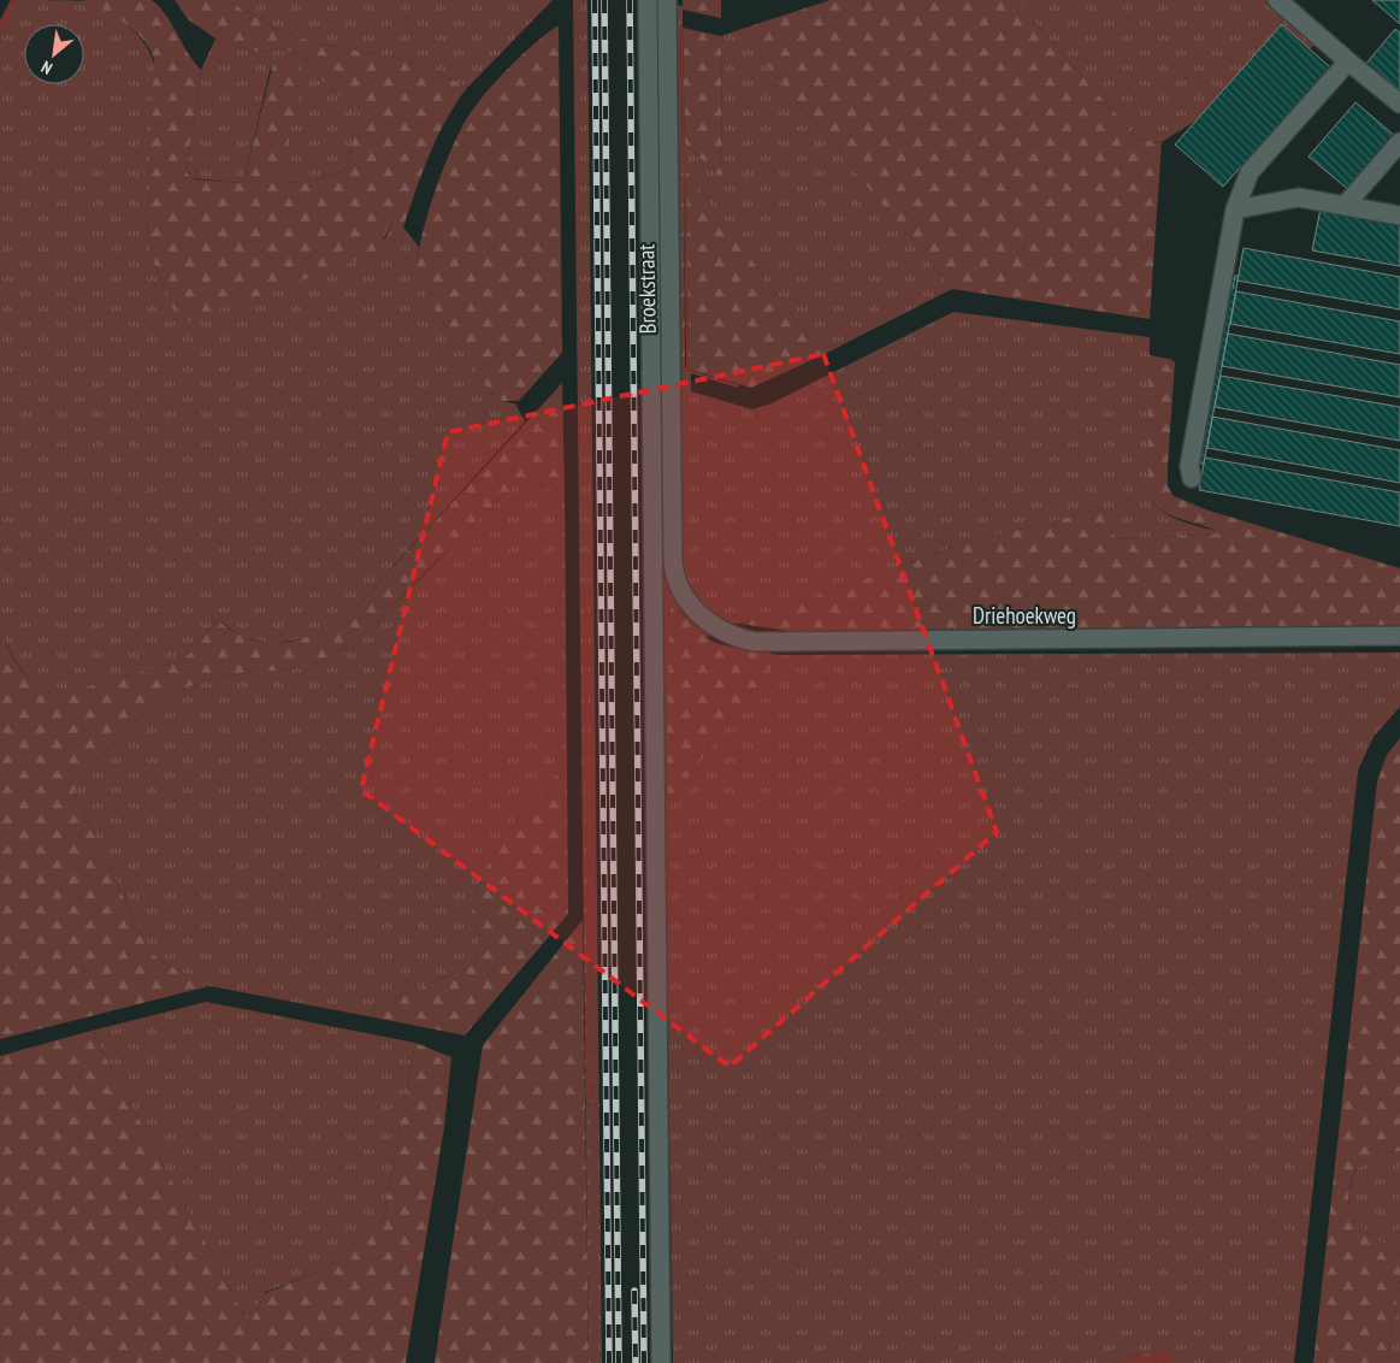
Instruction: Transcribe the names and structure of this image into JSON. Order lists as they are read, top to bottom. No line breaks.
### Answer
{"streets":{"street":["Broekstraat","Driehoekweg"]},"crossings":[["Broekstraat","Driehoekweg"]],"north":"bottom left"}
